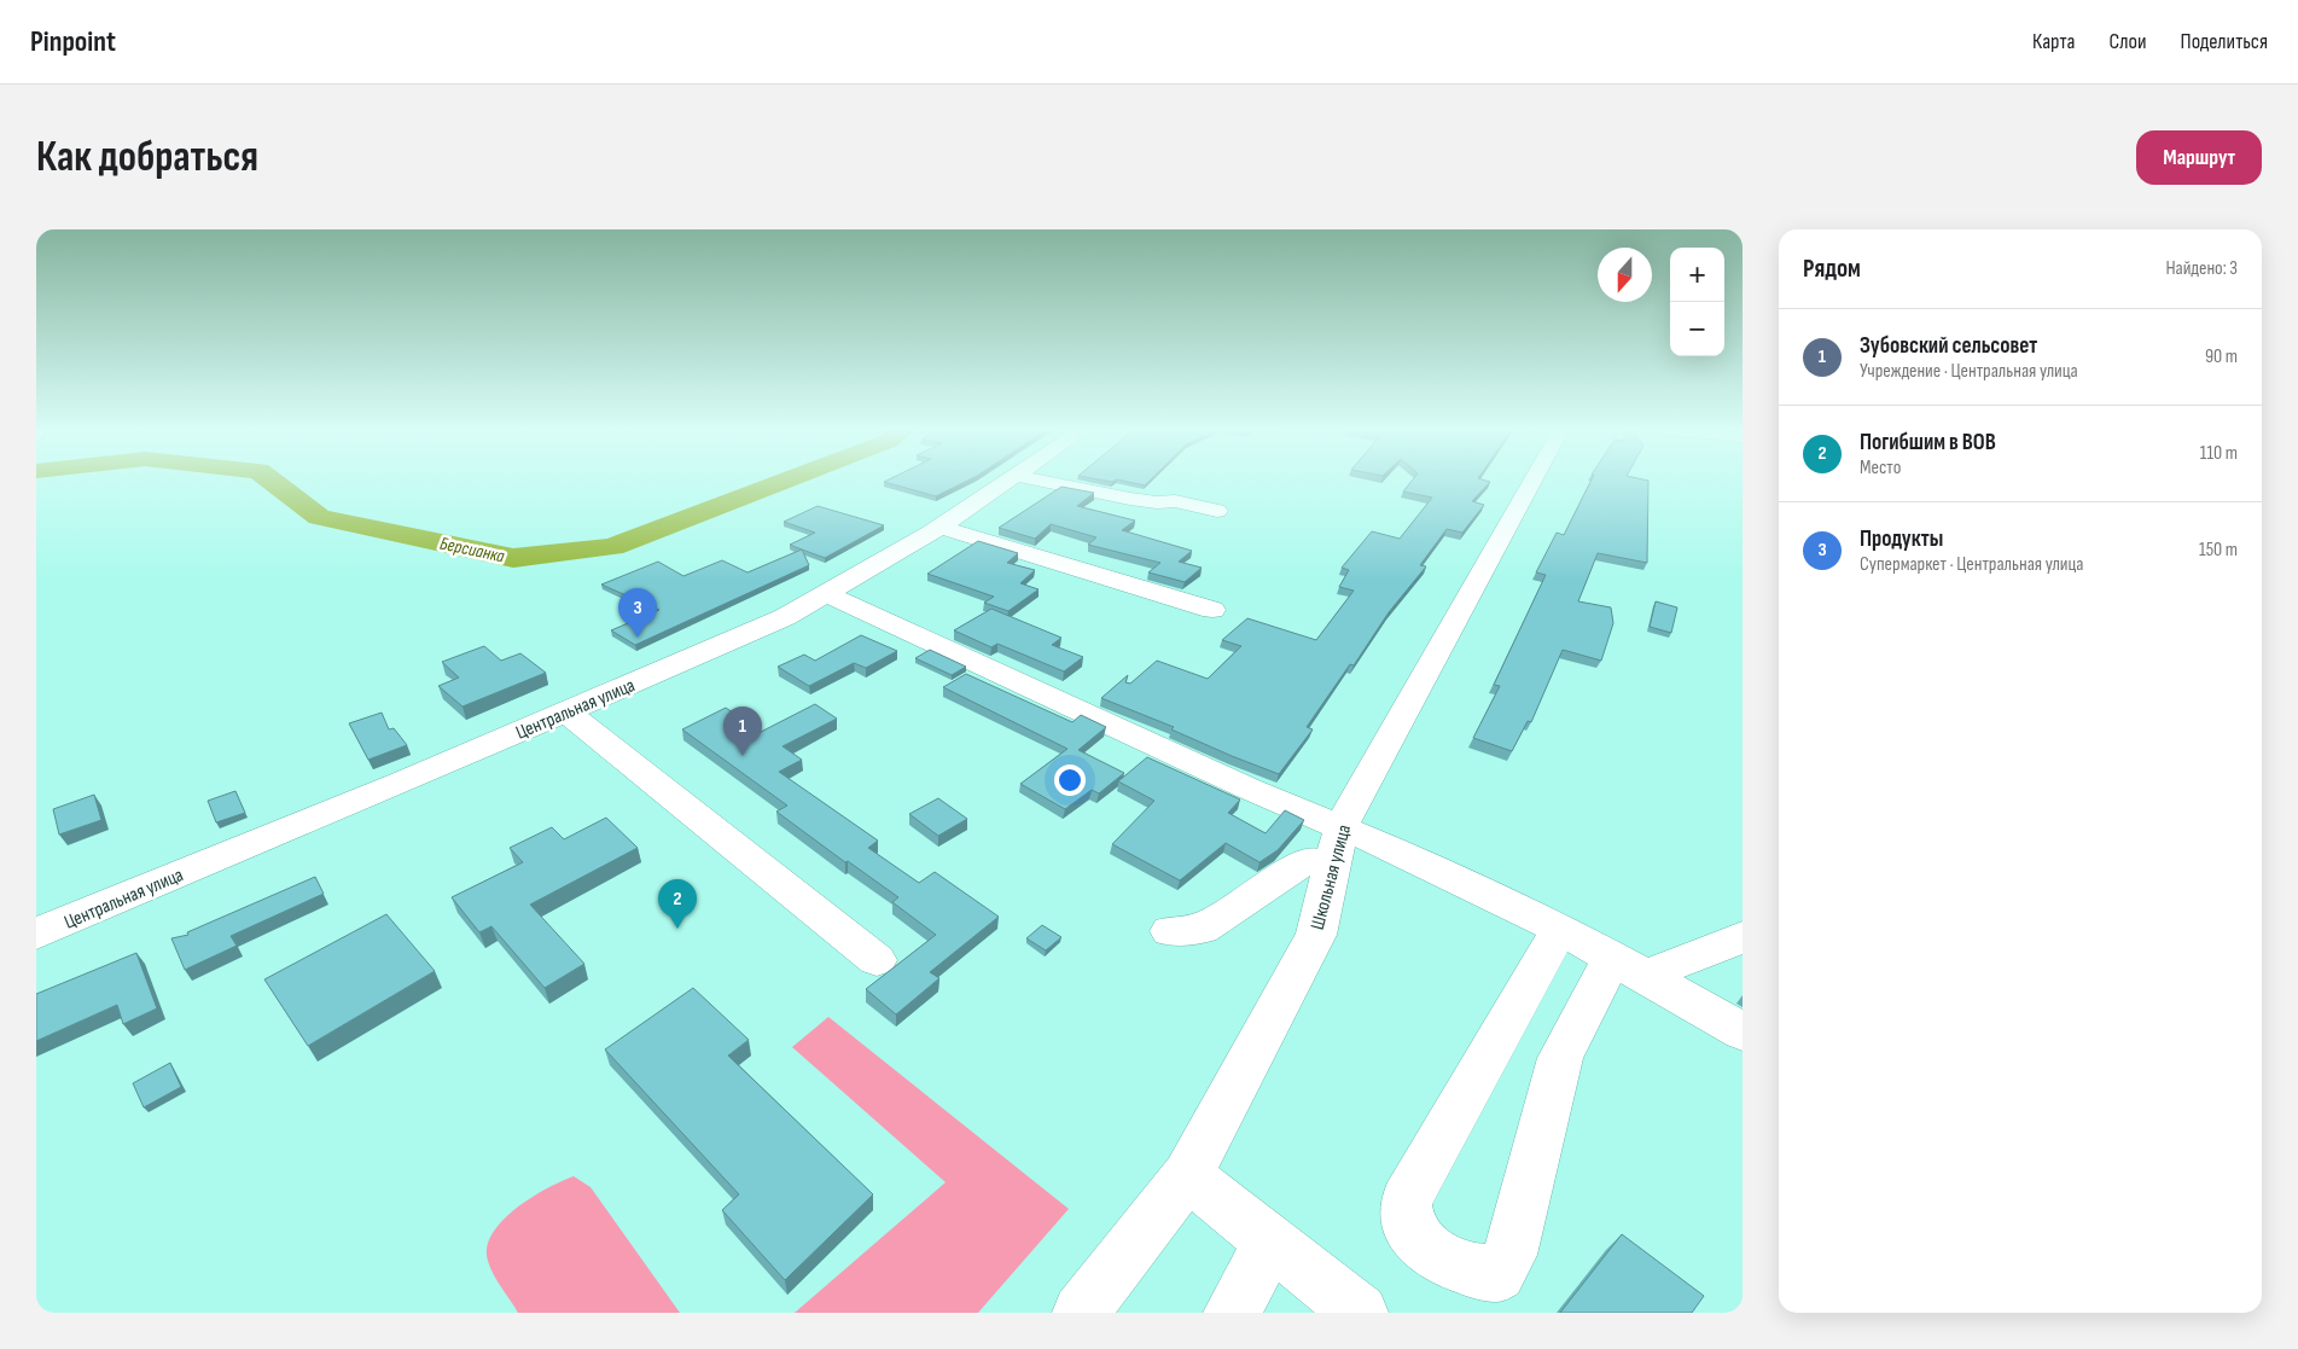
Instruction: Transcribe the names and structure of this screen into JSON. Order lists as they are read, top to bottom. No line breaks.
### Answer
{"streets":{"street":["Центральная улица","Школьная улица"]},"water":["Берсианка"],"north":"bottom","page":{"header":"Pinpoint","nav":["Карта","Слои","Поделиться"],"buttons":"Маршрут","title":"Как добраться","heading":["Рядом","Найдено: 3"],"map_buttons":["+","−"],"list":[{"mark":"1","name":"Зубовский сельсовет","note":"Учреждение · Центральная улица","value":"90 m"},{"mark":"2","name":"Погибшим в ВОВ","note":"Место","value":"110 m"},{"mark":"3","name":"Продукты","note":"Супермаркет · Центральная улица","value":"150 m"}],"pins":["3","1","2"]}}
